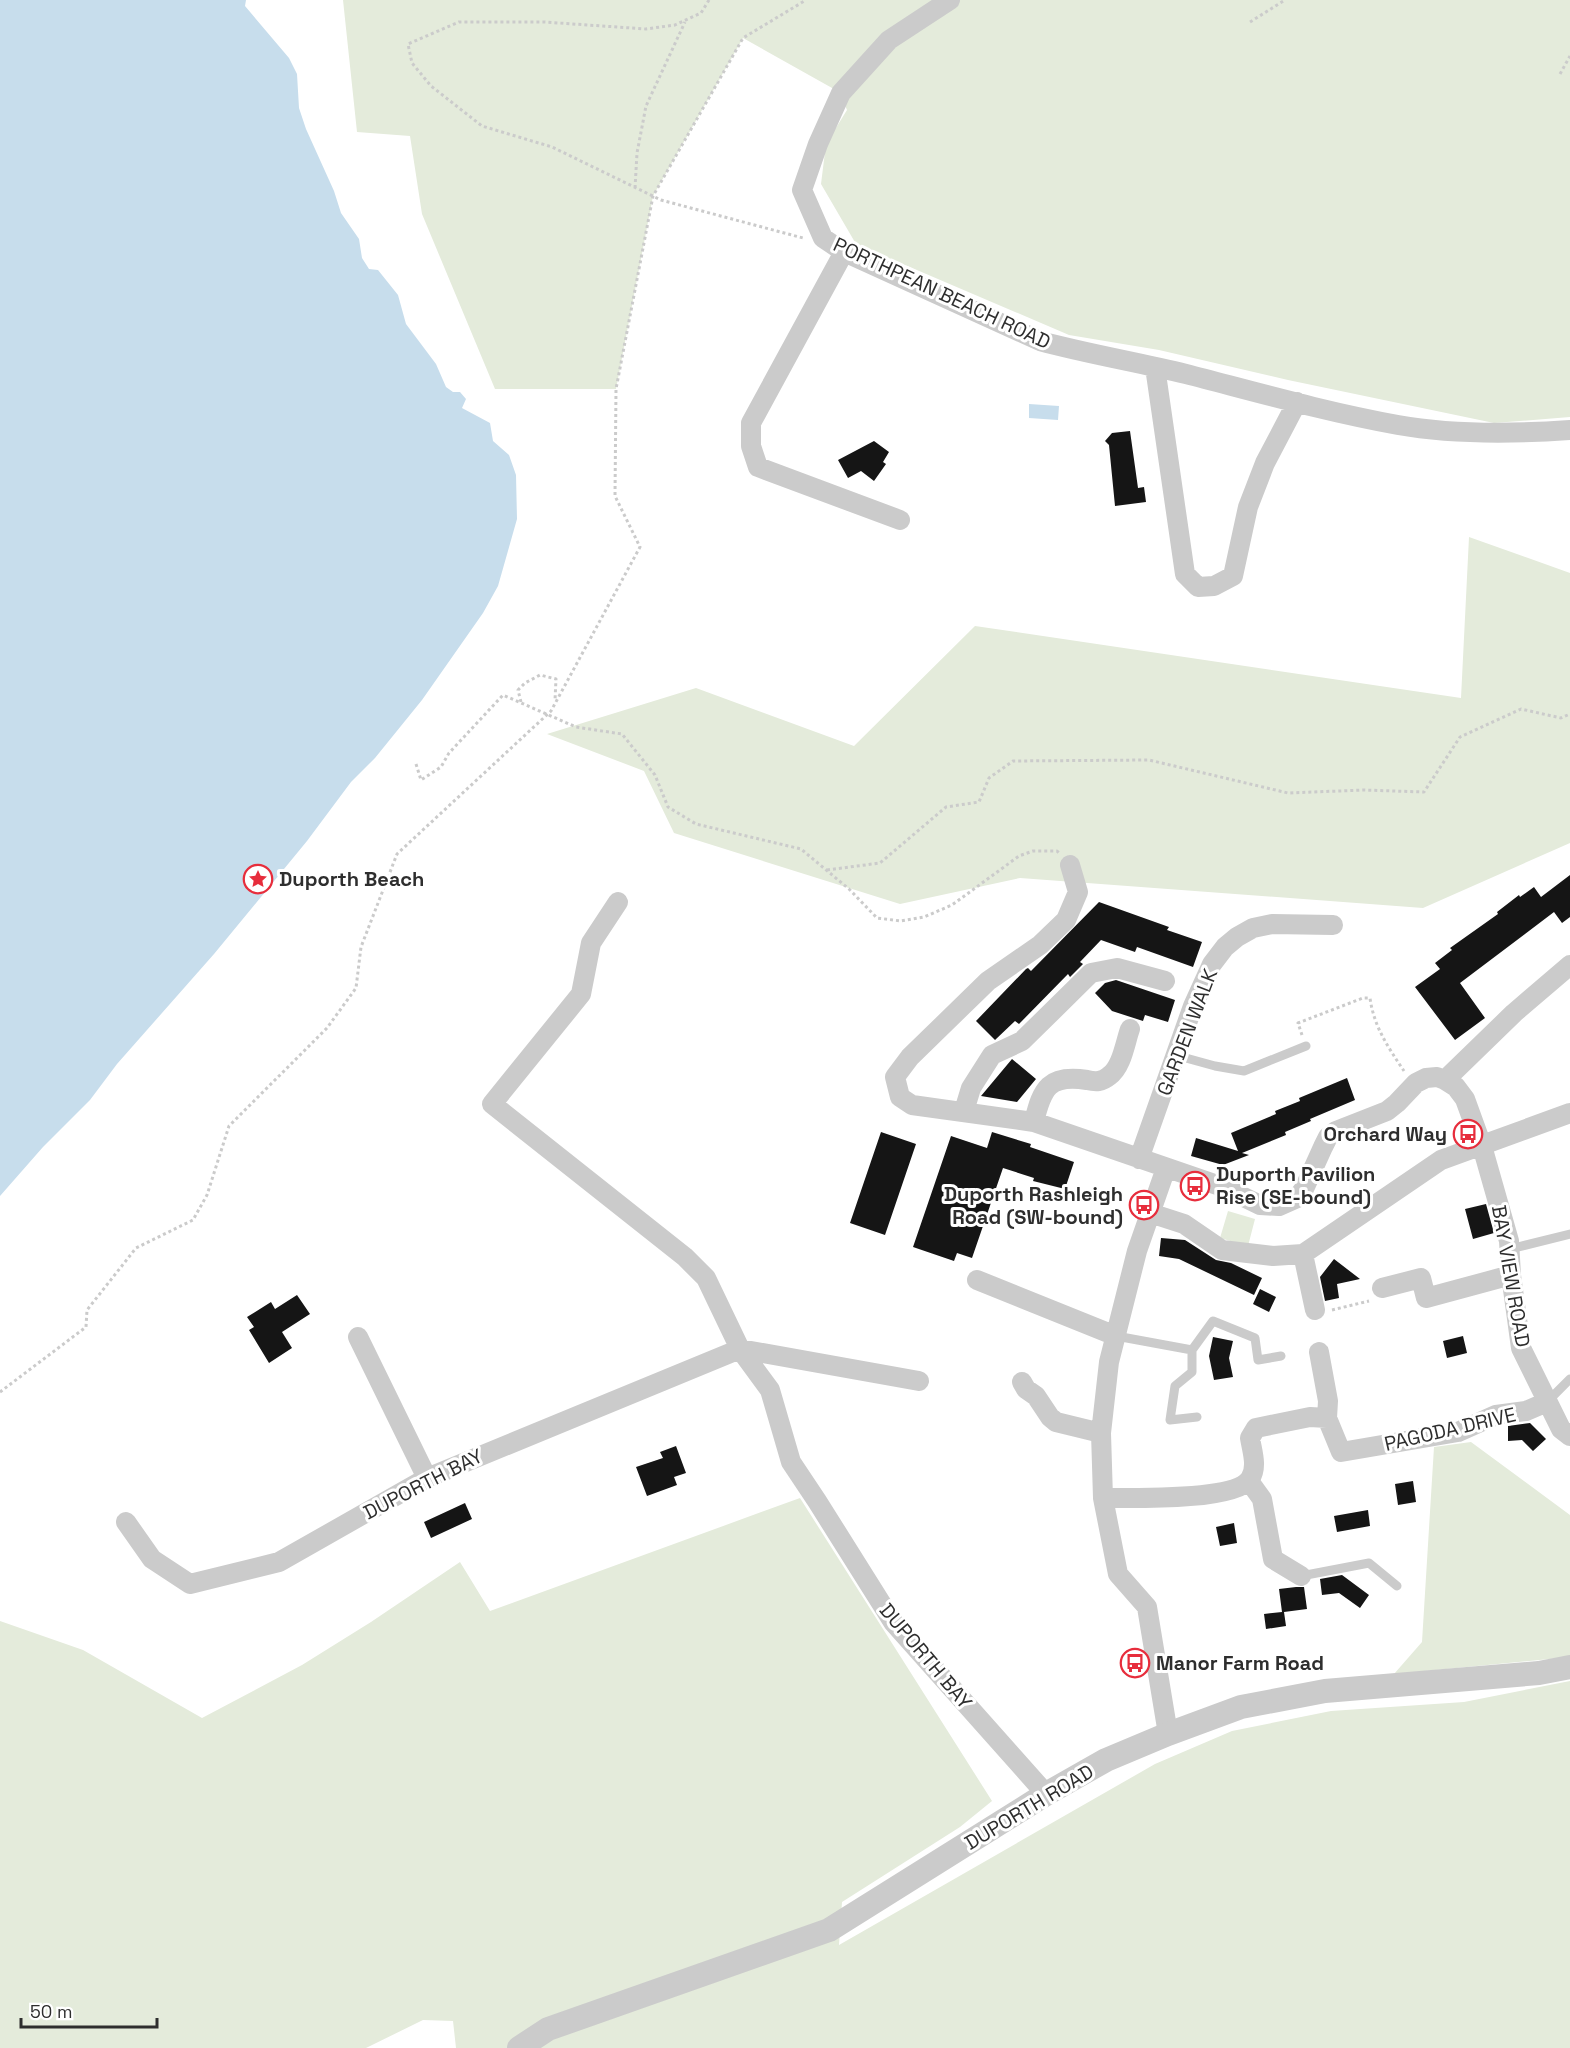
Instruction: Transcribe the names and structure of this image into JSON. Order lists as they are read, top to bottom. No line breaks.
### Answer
{"streets":{"street":["PORTHPEAN BEACH ROAD","GARDEN WALK","BAY VIEW ROAD","PAGODA DRIVE","DUPORTH BAY","DUPORTH ROAD"]},"crossings":[["BAY VIEW ROAD","PAGODA DRIVE"],["DUPORTH BAY","DUPORTH ROAD"]],"places":{"place":["Duporth Beach"],"bus stop":["Orchard Way","Duporth Pavilion Rise (SE-bound)","Duporth Rashleigh Road (SW-bound)","Manor Farm Road"]},"scale_bar":"50 m"}
